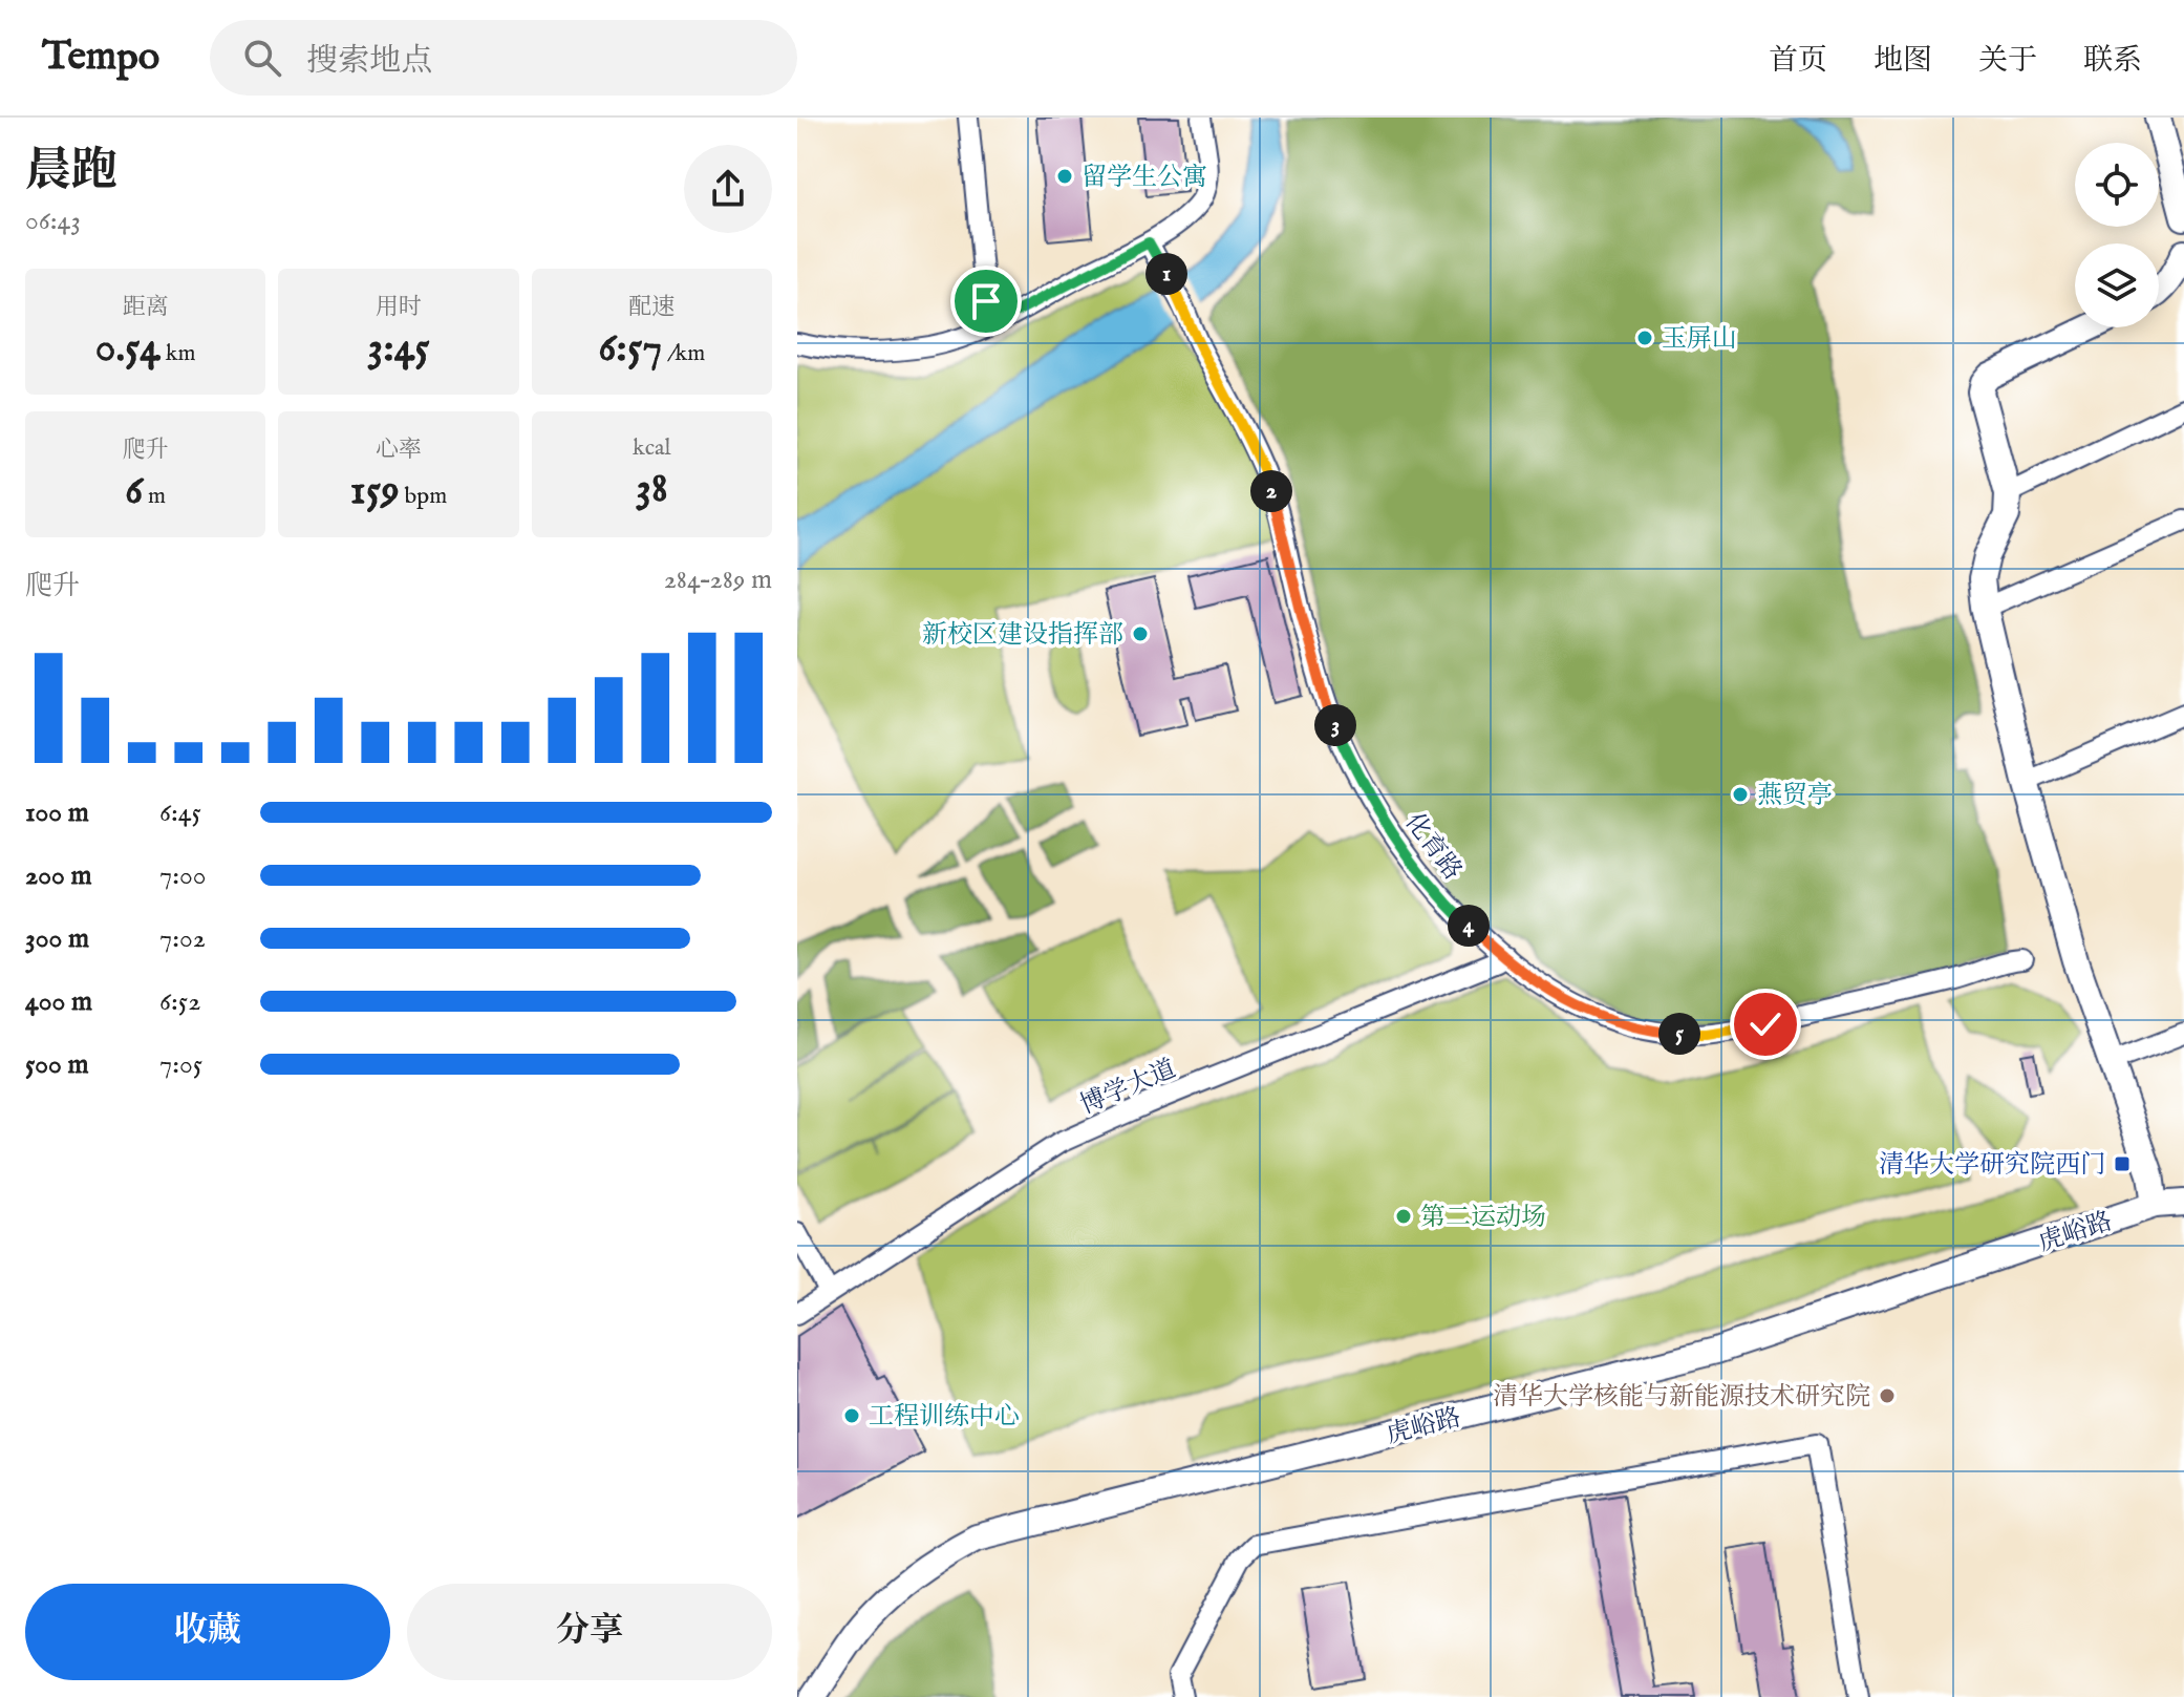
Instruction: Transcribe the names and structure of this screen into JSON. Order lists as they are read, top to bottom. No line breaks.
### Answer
{"streets":{"street":["化育路","博学大道","虎峪路"]},"crossings":[["化育路","博学大道"]],"places":{"other":["留学生公寓","玉屏山","新校区建设指挥部","燕贸亭","第二运动场","清华大学核能与新能源技术研究院","工程训练中心"],"transit":["清华大学研究院西门"]},"page":{"header":"Tempo","search":"搜索地点","nav":["首页","地图","关于","联系"],"heading":["晨跑","06:43"],"pins":["1","2","3","4","5"],"stats":[["距离","0.54 km"],["用时","3:45"],["配速","6:57 /km"],["爬升","6 m"],["心率","159 bpm"],["kcal","38"]],"chart":["爬升","284–289 m"],"list":[{"name":"100 m","note":"6:45"},{"name":"200 m","note":"7:00"},{"name":"300 m","note":"7:02"},{"name":"400 m","note":"6:52"},{"name":"500 m","note":"7:05"}],"buttons":["收藏","分享"]}}
